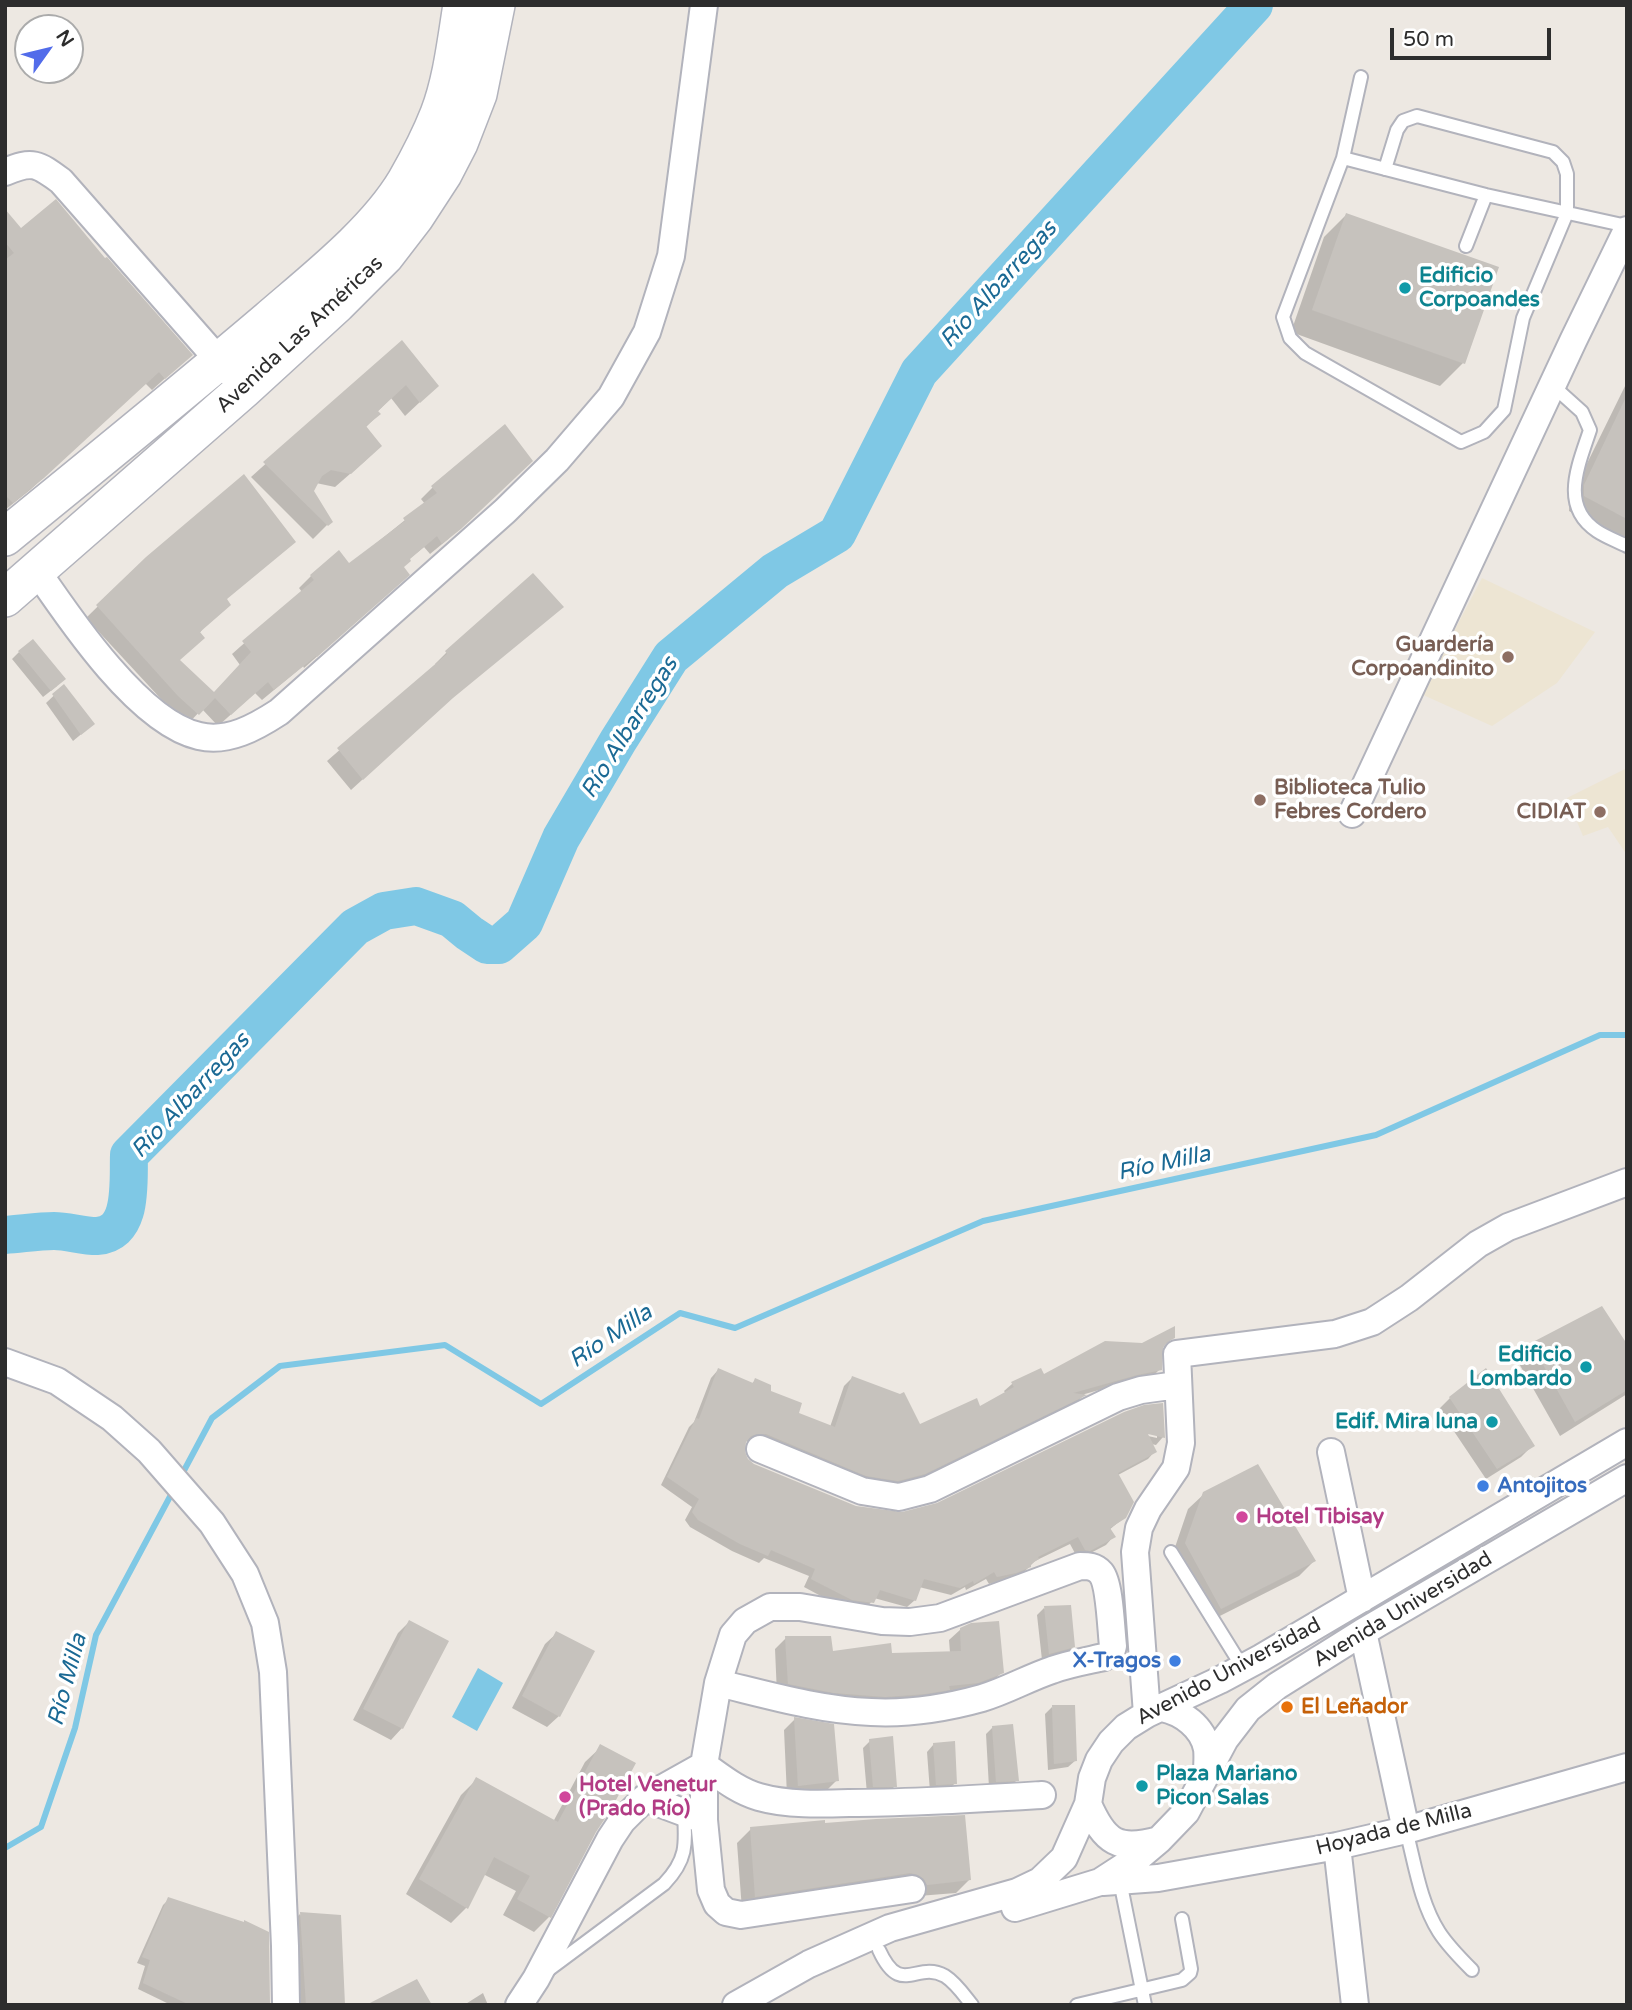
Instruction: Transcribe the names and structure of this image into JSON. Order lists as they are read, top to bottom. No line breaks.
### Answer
{"streets":{"street":["Avenida Las Américas","Avenida Universidad","Avenido Universidad","Hoyada de Milla"]},"crossings":[["Avenida Universidad","Avenido Universidad"]],"water":["Río Albarregas","Río Milla"],"places":["Edificio Corpoandes","Guardería Corpoandinito","Biblioteca Tulio Febres Cordero","CIDIAT","Edificio Lombardo","Edif. Mira luna","Antojitos","Hotel Tibisay","X-Tragos","El Leñador","Plaza Mariano Picon Salas","Hotel Venetur (Prado Río)"],"scale_bar":"50 m","north":"top right"}
